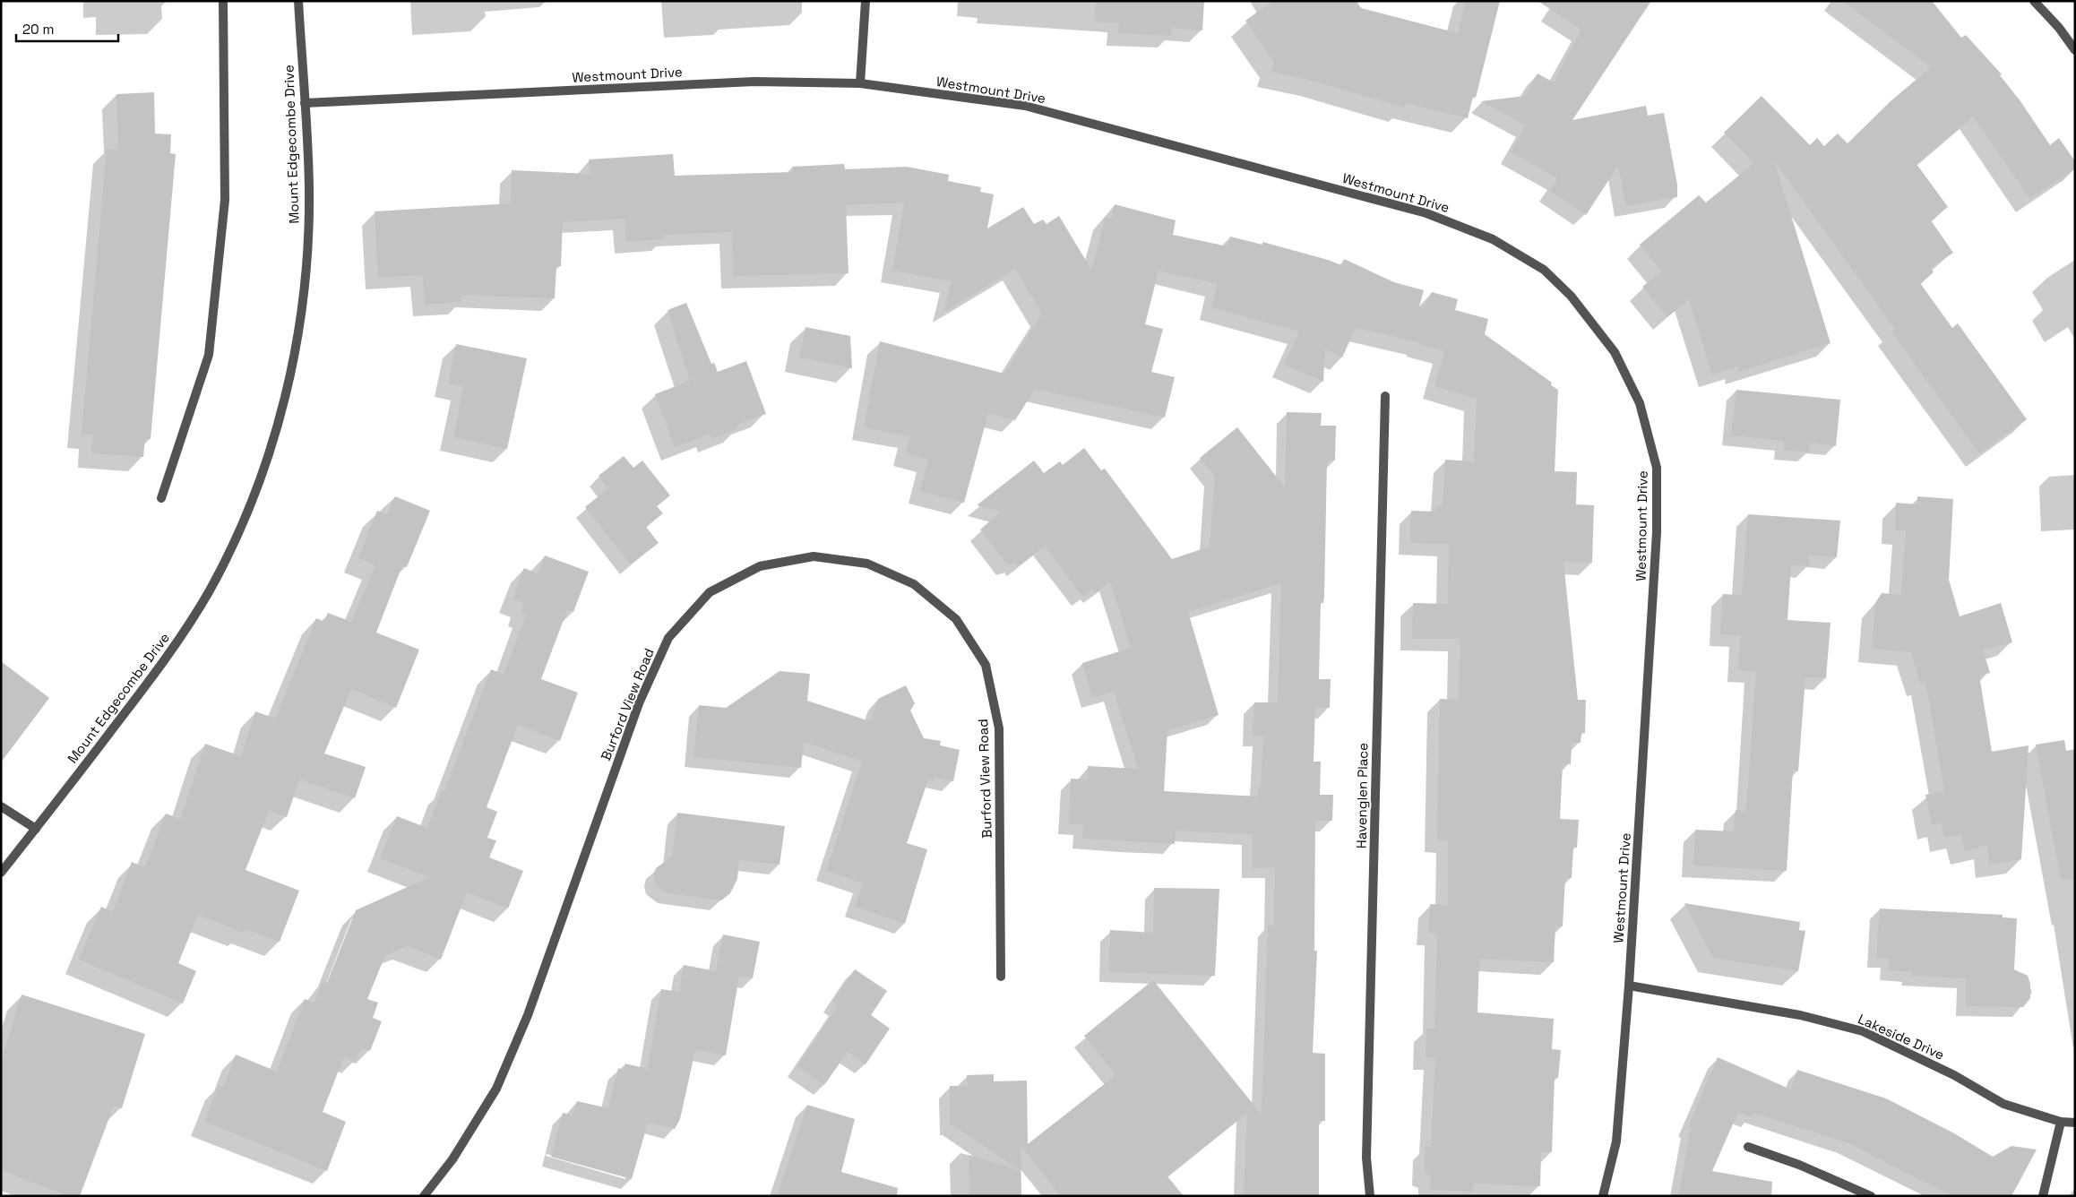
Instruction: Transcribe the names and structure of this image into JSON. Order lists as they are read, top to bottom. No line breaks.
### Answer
{"streets":{"street":["Westmount Drive","Mount Edgecombe Drive","Burford View Road","Havenglen Place","Lakeside Drive"]},"crossings":[["Westmount Drive","Mount Edgecombe Drive"],["Westmount Drive","Lakeside Drive"]],"scale_bar":"20 m"}
